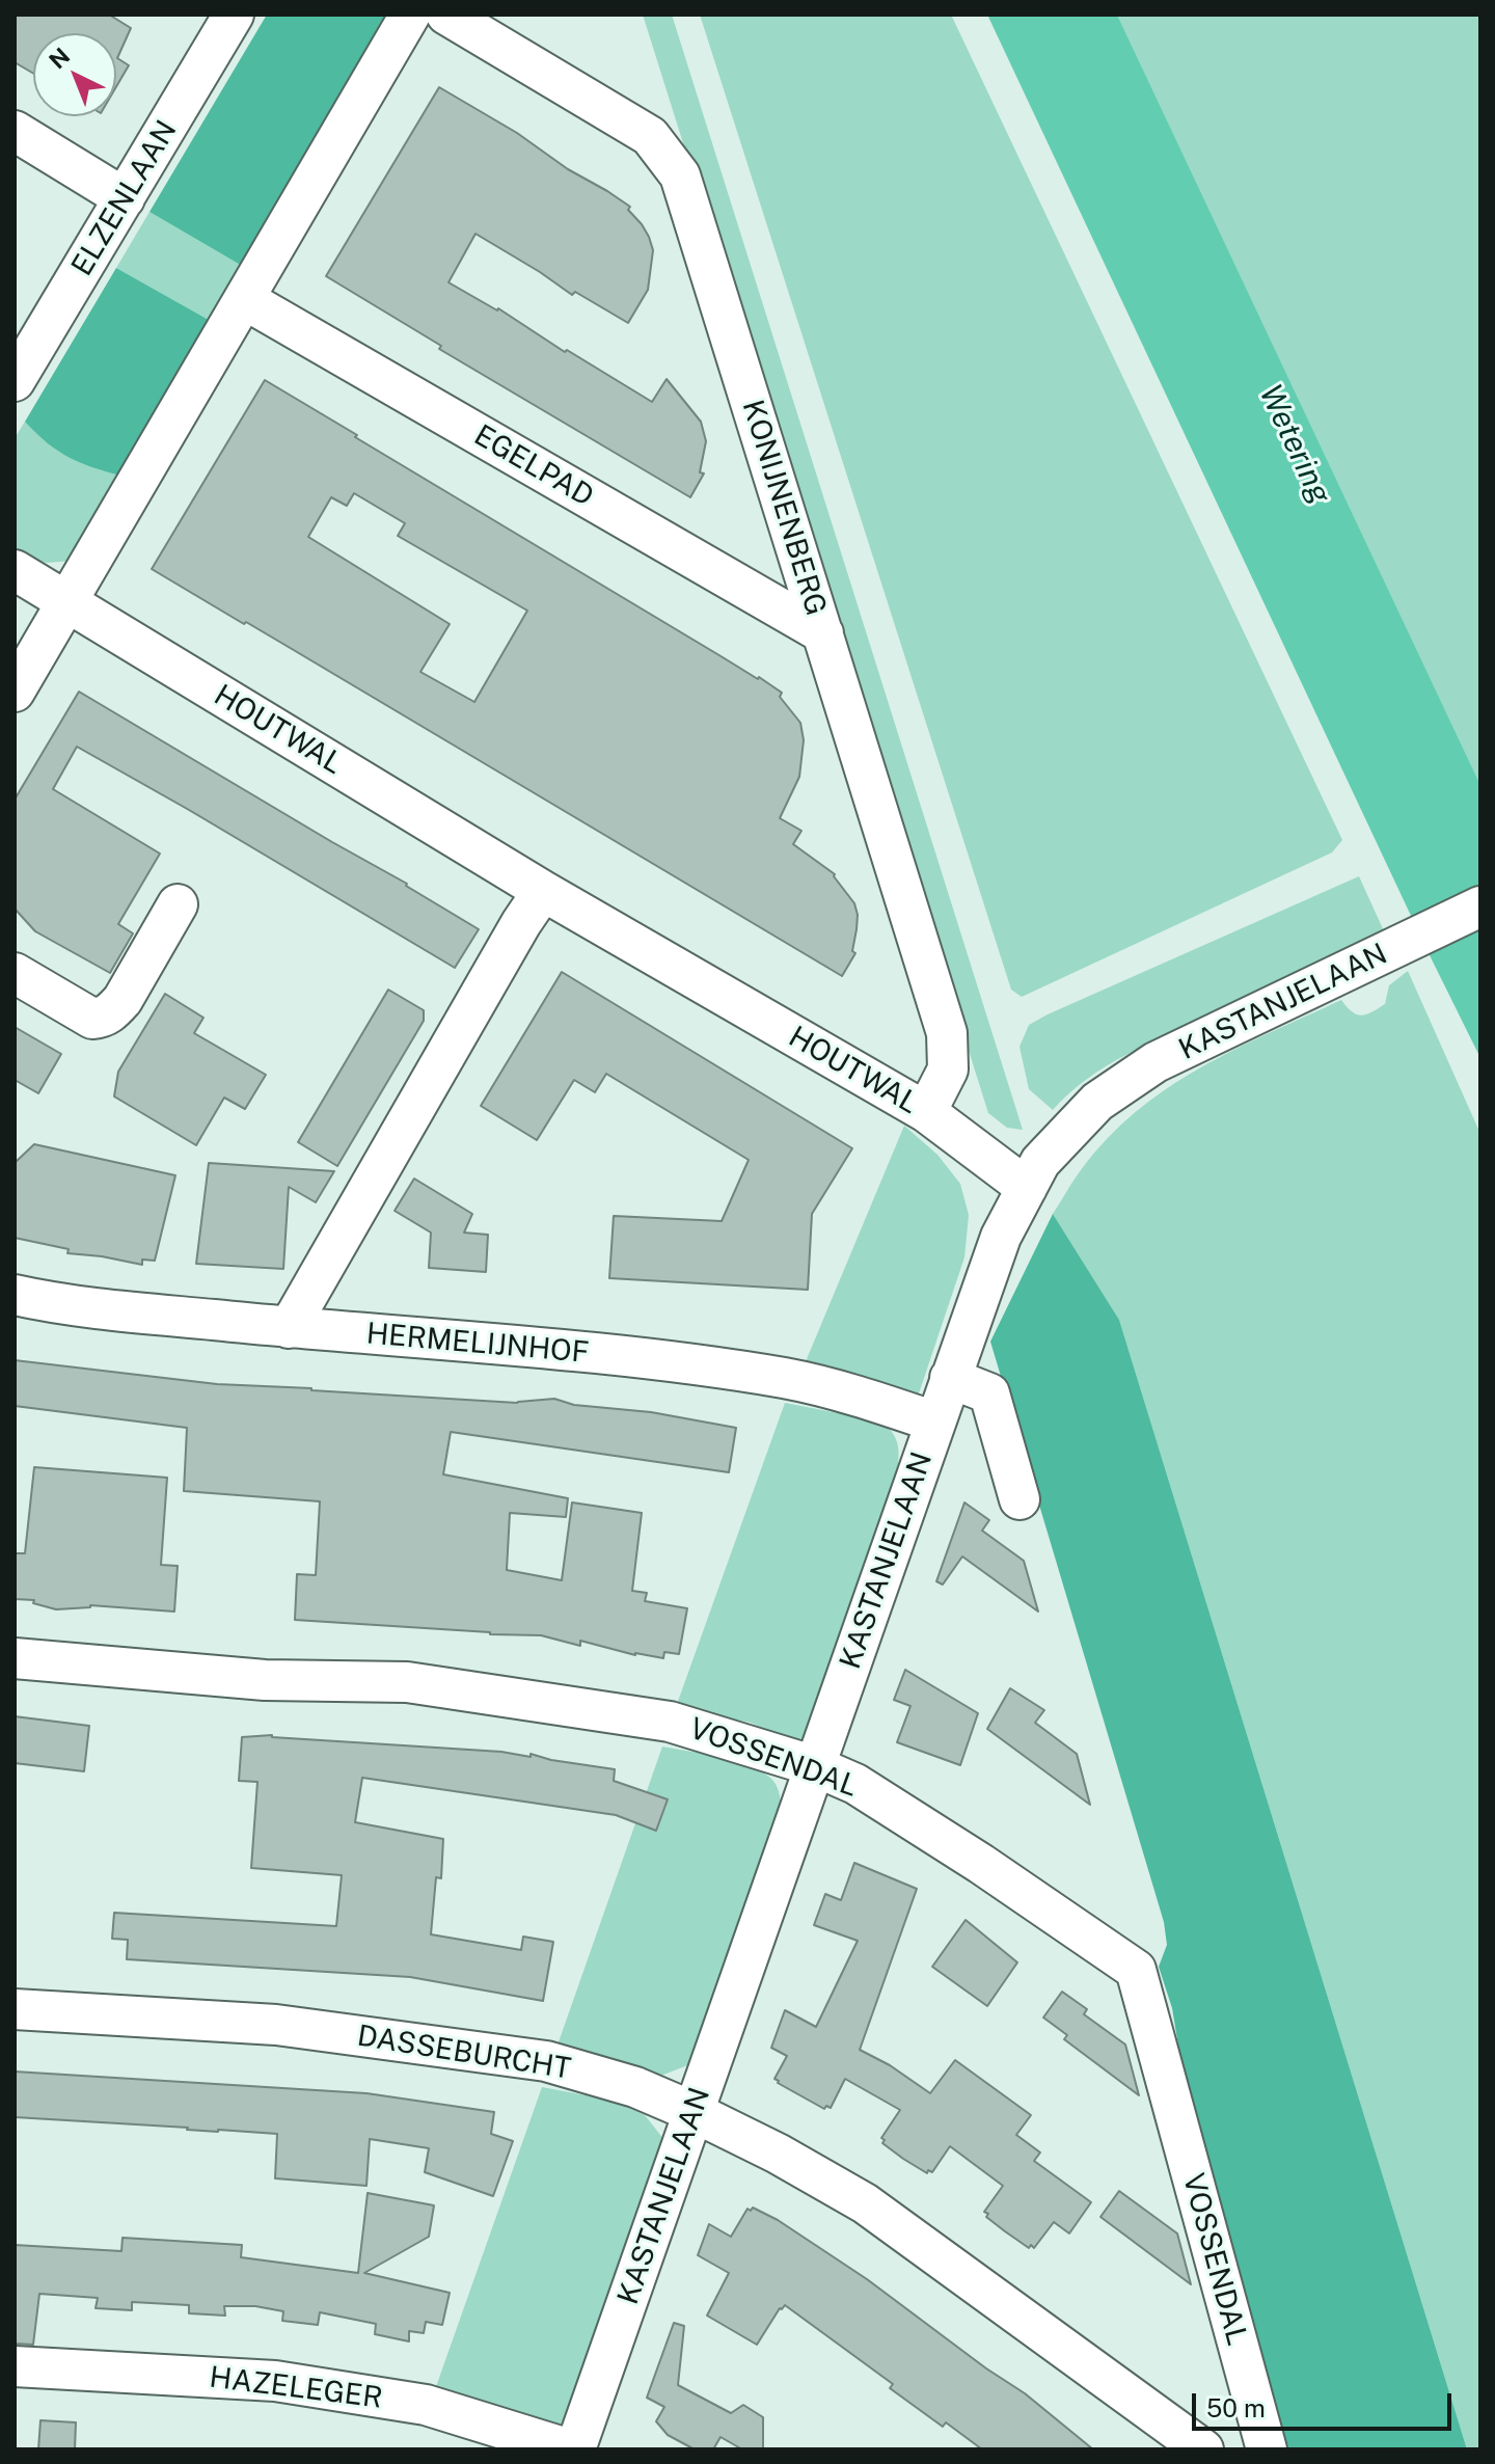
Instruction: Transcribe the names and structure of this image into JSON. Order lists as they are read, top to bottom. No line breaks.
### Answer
{"streets":{"street":["ELZENLAAN","EGELPAD","KONIJNENBERG","HOUTWAL","KASTANJELAAN","HERMELIJNHOF","VOSSENDAL","DASSEBURCHT","HAZELEGER"]},"crossings":[["EGELPAD","KONIJNENBERG"],["KONIJNENBERG","HOUTWAL"],["HOUTWAL","KASTANJELAAN"],["KASTANJELAAN","HERMELIJNHOF"],["KASTANJELAAN","VOSSENDAL"],["KASTANJELAAN","DASSEBURCHT"],["KASTANJELAAN","HAZELEGER"]],"water":["Wetering"],"scale_bar":"50 m","north":"top left"}
